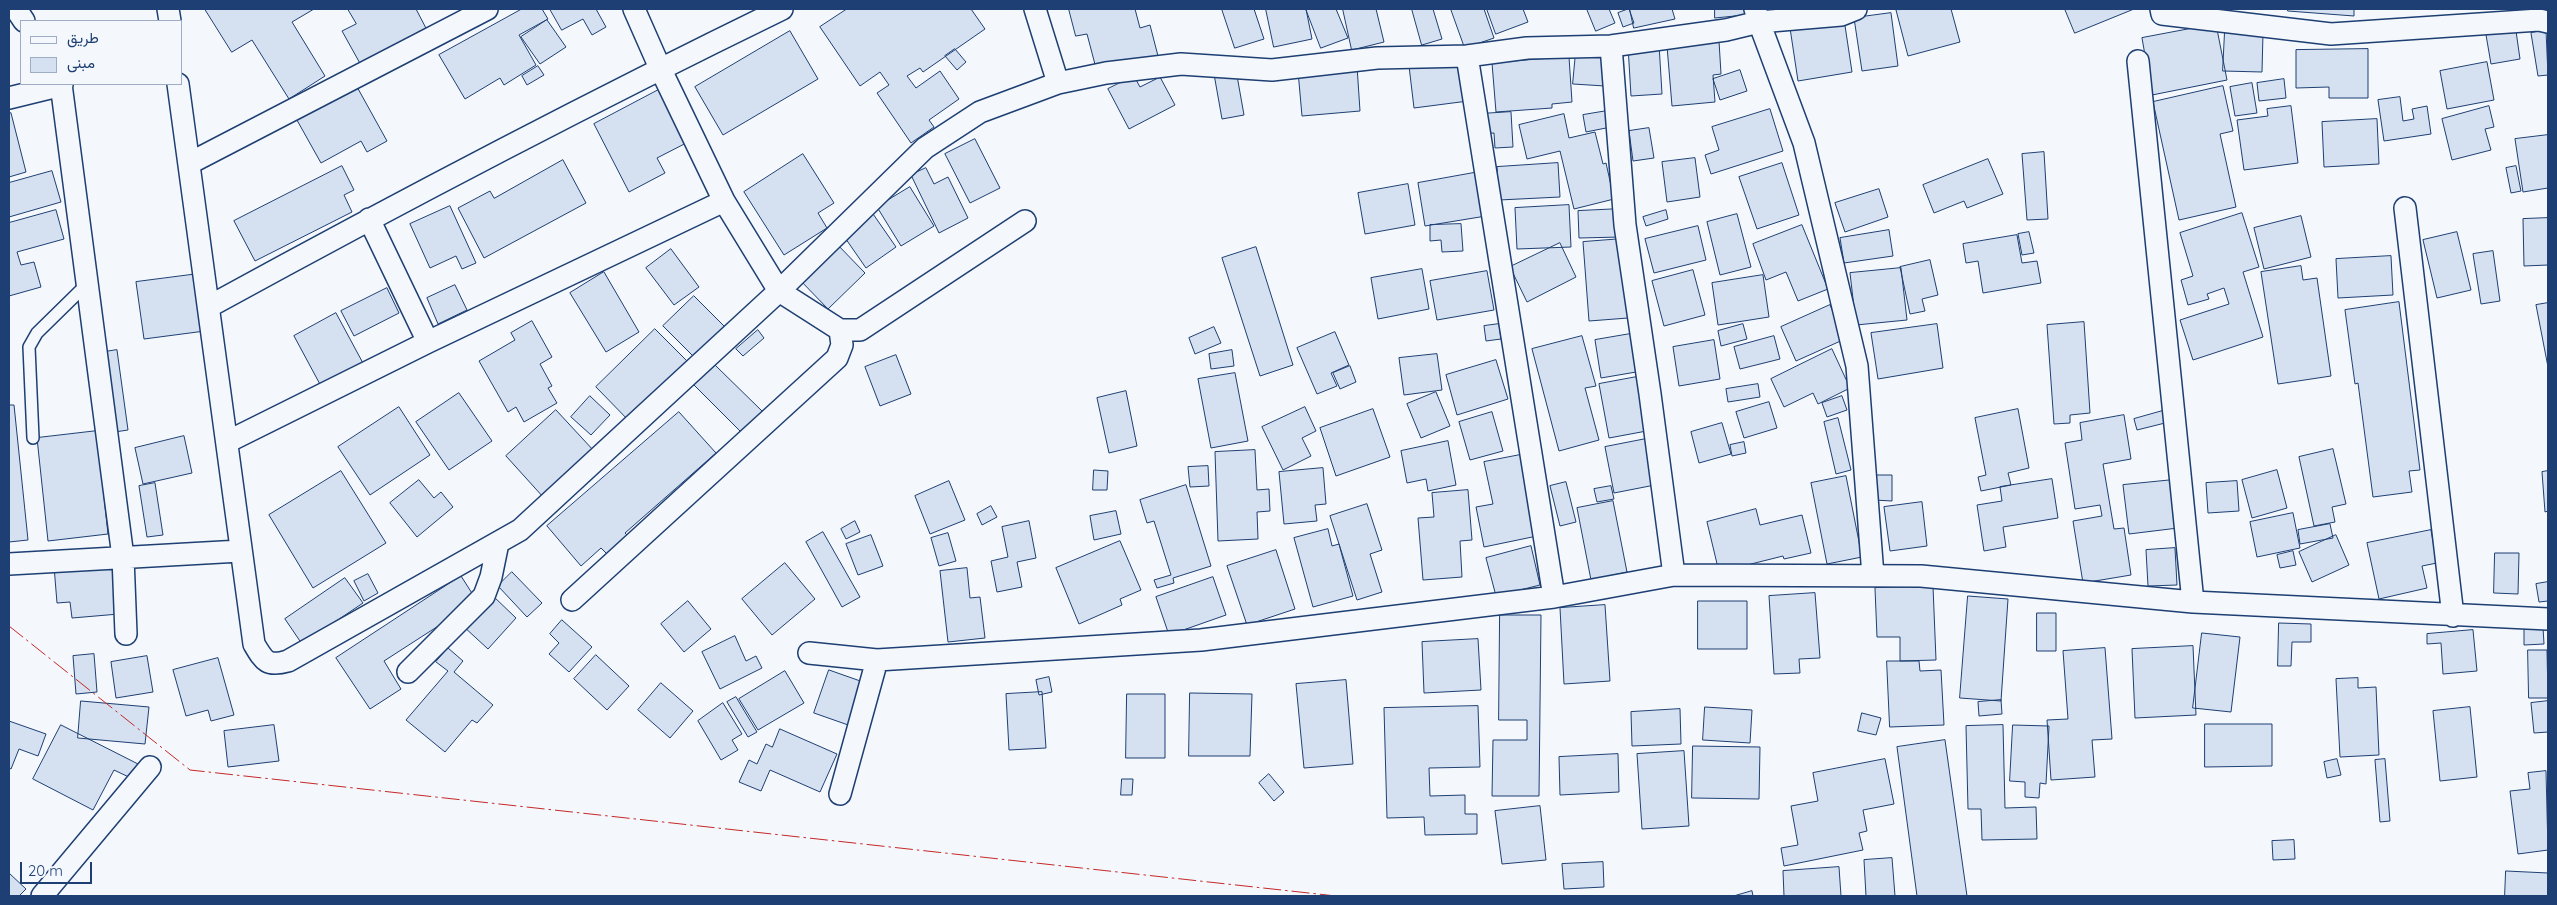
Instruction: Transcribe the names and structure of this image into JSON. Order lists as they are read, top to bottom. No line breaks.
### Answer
{"legend":["طريق","مبنى"],"scale_bar":"20 m"}
